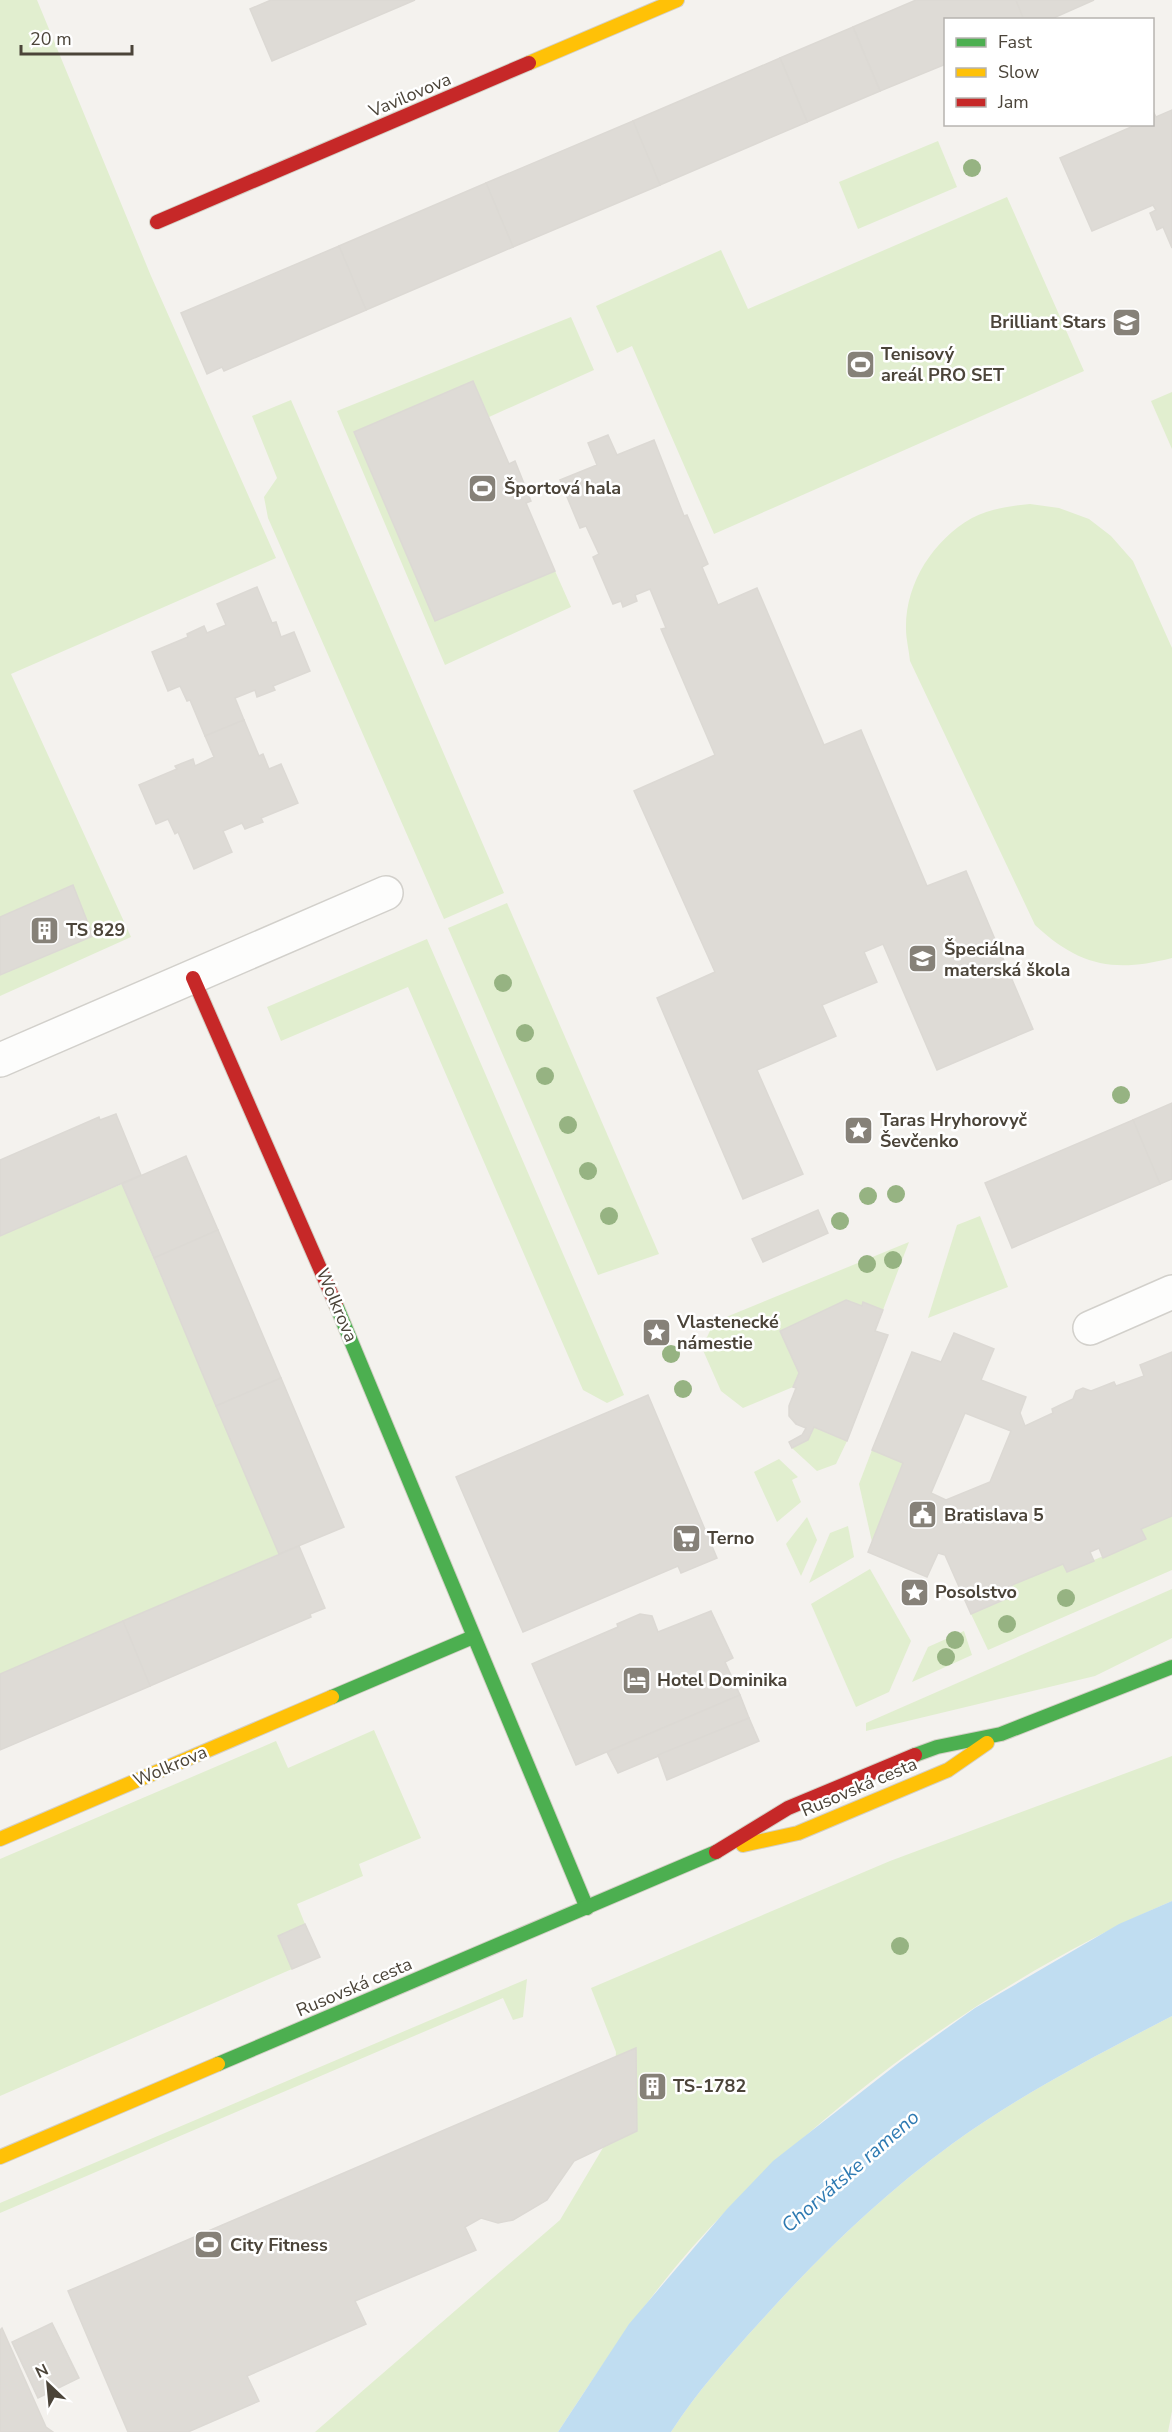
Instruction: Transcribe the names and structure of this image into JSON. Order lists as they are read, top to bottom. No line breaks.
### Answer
{"streets":{"street":["Vavilovova","Wolkrova","Rusovská cesta"]},"crossings":[["Wolkrova","Rusovská cesta"]],"water":["Chorvátske rameno"],"places":{"school or university":["Brilliant Stars","Špeciálna materská škola"],"sports":["Tenisový areál PRO SET","Športová hala","City Fitness"],"building":["TS 829","TS-1782"],"place":["Taras Hryhorovyč Ševčenko","Vlastenecké námestie","Posolstvo"],"public building":["Bratislava 5"],"supermarket":["Terno"],"hotel":["Hotel Dominika"]},"legend":["Fast","Slow","Jam"],"scale_bar":"20 m","north":"top left"}
